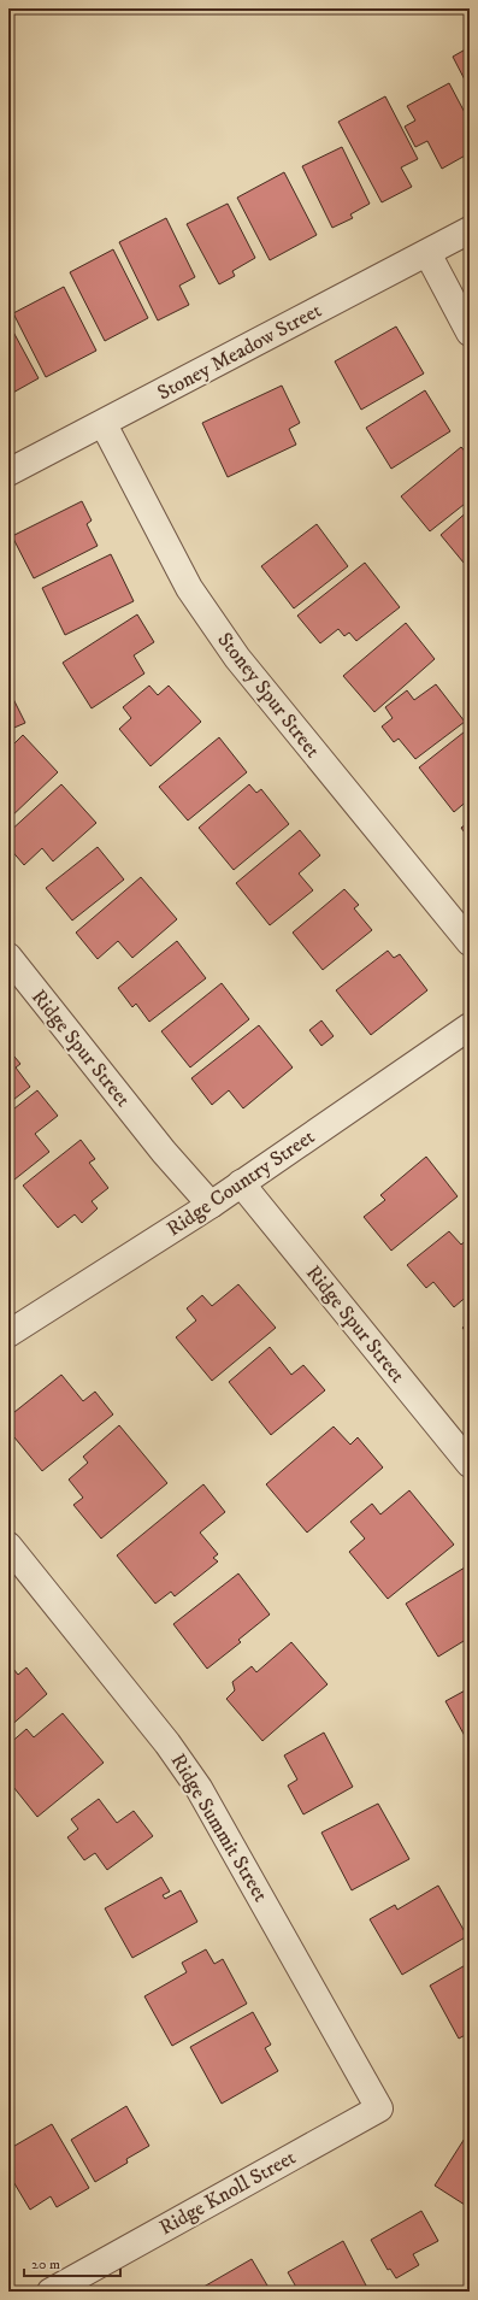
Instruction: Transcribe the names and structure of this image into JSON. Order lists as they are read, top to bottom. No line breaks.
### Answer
{"streets":{"street":["Stoney Meadow Street","Stoney Spur Street","Ridge Spur Street","Ridge Country Street","Ridge Summit Street","Ridge Knoll Street"]},"crossings":[["Stoney Meadow Street","Stoney Spur Street"],["Ridge Spur Street","Ridge Country Street"],["Ridge Summit Street","Ridge Knoll Street"]],"scale_bar":"20 m"}
